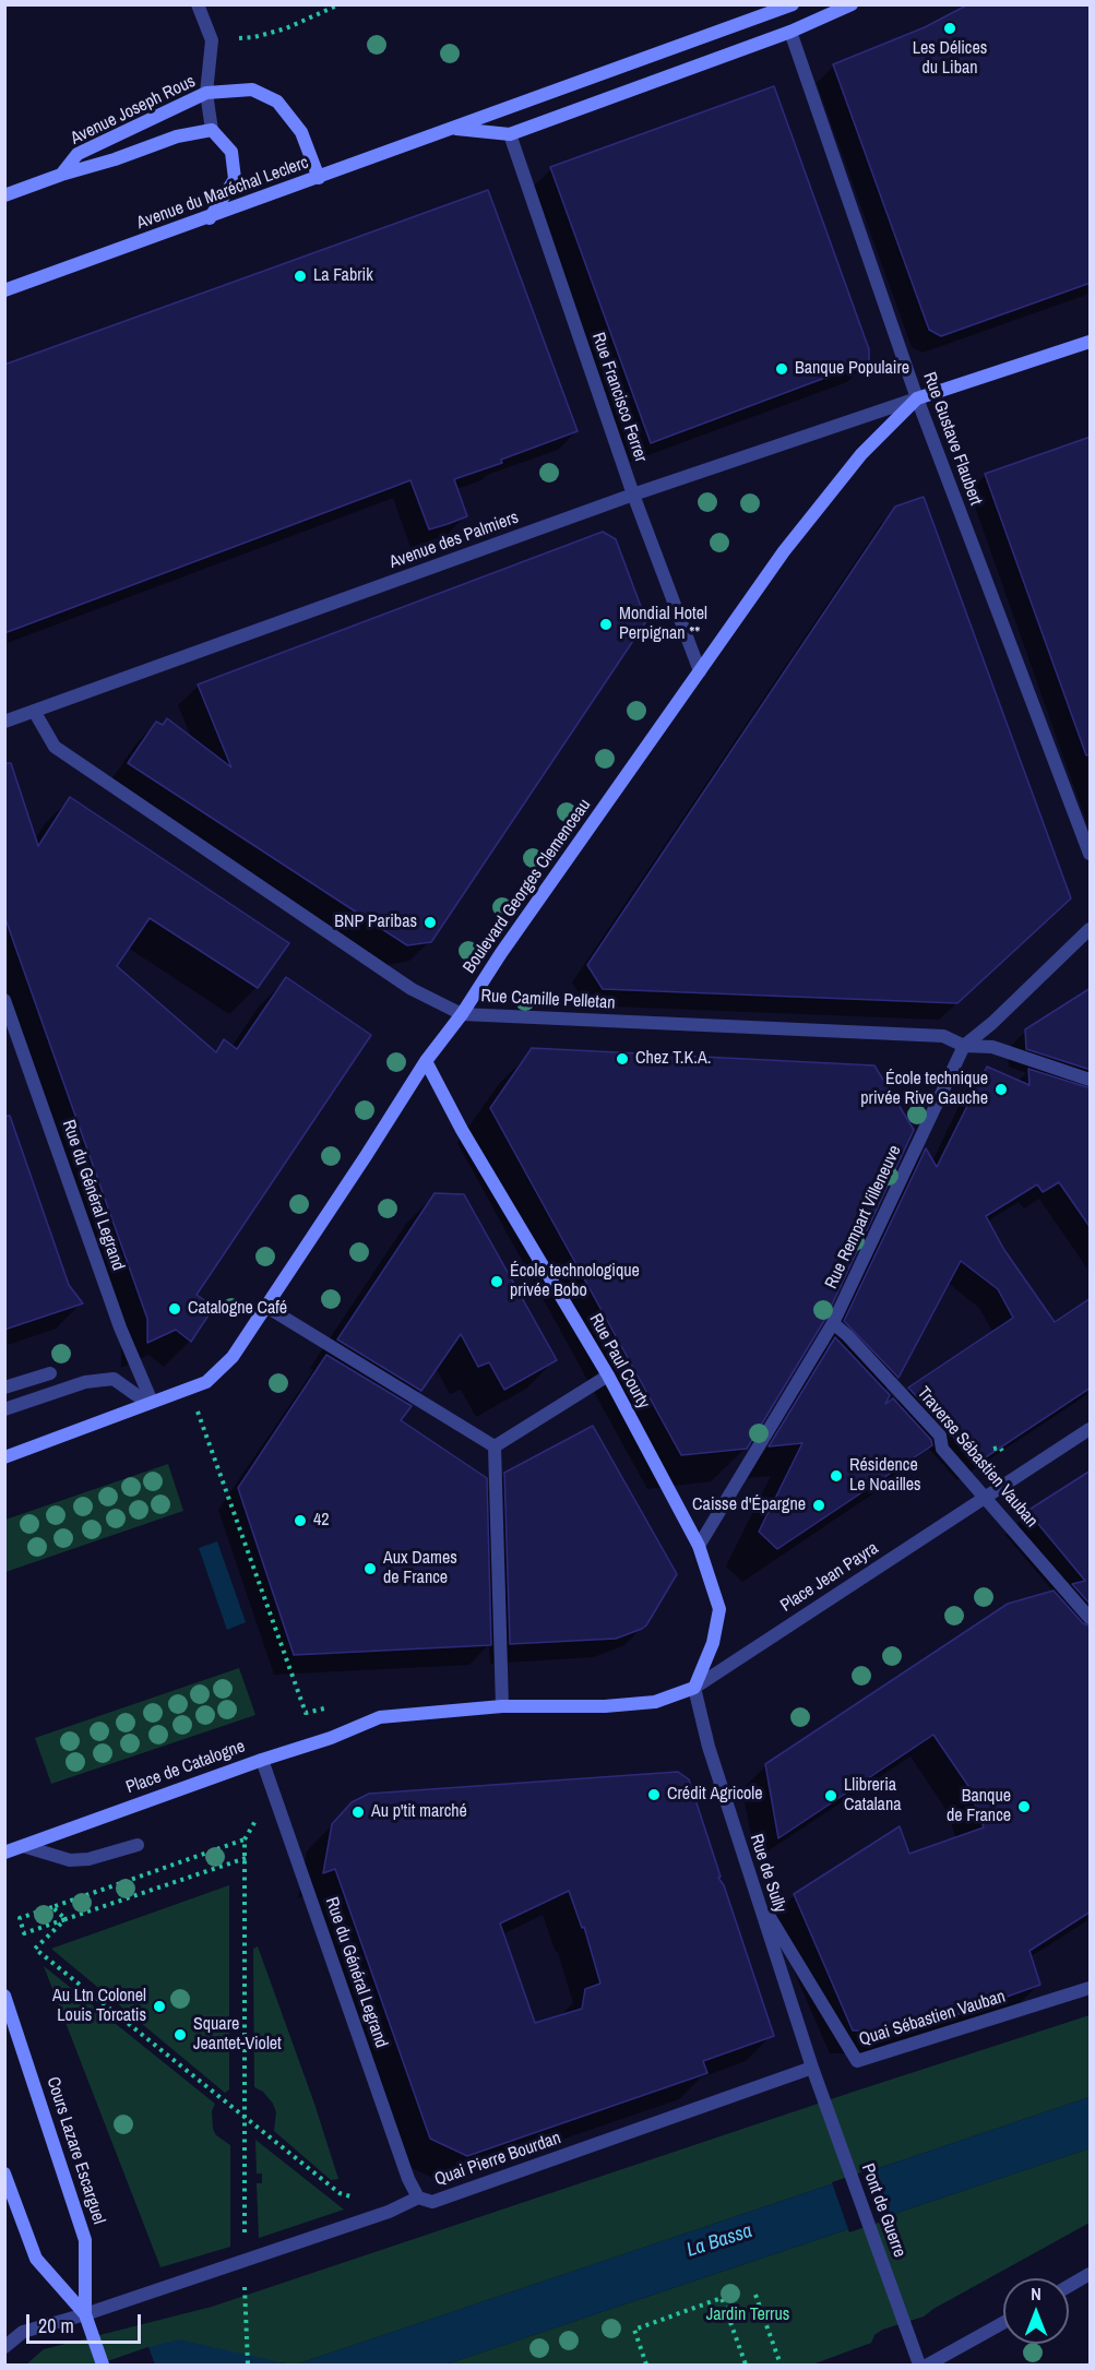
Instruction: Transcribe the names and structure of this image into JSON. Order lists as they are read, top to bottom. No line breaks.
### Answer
{"streets":{"street":["Avenue Joseph Rous","Avenue du Maréchal Leclerc","Rue Francisco Ferrer","Rue Gustave Flaubert","Avenue des Palmiers","Boulevard Georges Clemenceau","Rue Camille Pelletan","Rue du Général Legrand","Rue Rempart Villeneuve","Rue Paul Courty","Traverse Sébastien Vauban","Place Jean Payra","Place de Catalogne","Rue de Sully","Quai Sébastien Vauban","Cours Lazare Escarguel","Quai Pierre Bourdan","Pont de Guerre"]},"crossings":[["Avenue Joseph Rous","Avenue du Maréchal Leclerc"],["Avenue du Maréchal Leclerc","Rue Francisco Ferrer"],["Avenue du Maréchal Leclerc","Rue Gustave Flaubert"],["Rue Francisco Ferrer","Avenue des Palmiers"],["Rue Francisco Ferrer","Boulevard Georges Clemenceau"],["Rue Gustave Flaubert","Avenue des Palmiers"],["Rue Gustave Flaubert","Boulevard Georges Clemenceau"],["Avenue des Palmiers","Boulevard Georges Clemenceau"],["Avenue des Palmiers","Rue Camille Pelletan"],["Boulevard Georges Clemenceau","Rue Camille Pelletan"],["Boulevard Georges Clemenceau","Rue du Général Legrand"],["Boulevard Georges Clemenceau","Rue Paul Courty"],["Rue Camille Pelletan","Rue Rempart Villeneuve"],["Rue du Général Legrand","Place de Catalogne"],["Rue du Général Legrand","Quai Pierre Bourdan"],["Rue Rempart Villeneuve","Rue Paul Courty"],["Rue Rempart Villeneuve","Traverse Sébastien Vauban"],["Traverse Sébastien Vauban","Place Jean Payra"],["Place Jean Payra","Place de Catalogne"],["Place Jean Payra","Rue de Sully"],["Rue de Sully","Quai Sébastien Vauban"],["Rue de Sully","Quai Pierre Bourdan"],["Rue de Sully","Pont de Guerre"],["Cours Lazare Escarguel","Quai Pierre Bourdan"],["Quai Pierre Bourdan","Pont de Guerre"]],"water":["La Bassa"],"parks":["Jardin Terrus"],"places":["Les Délices du Liban","La Fabrik","Banque Populaire","Mondial Hotel Perpignan **","BNP Paribas","Chez T.K.A.","École technique privée Rive Gauche","École technologique privée Bobo","Catalogne Café","Résidence Le Noailles","Caisse d'Épargne","42","Aux Dames de France","Crédit Agricole","Llibreria Catalana","Banque de France","Au p'tit marché","Au Ltn Colonel Louis Torcatis","Square Jeantet-Violet"],"scale_bar":"20 m","north":"top"}
